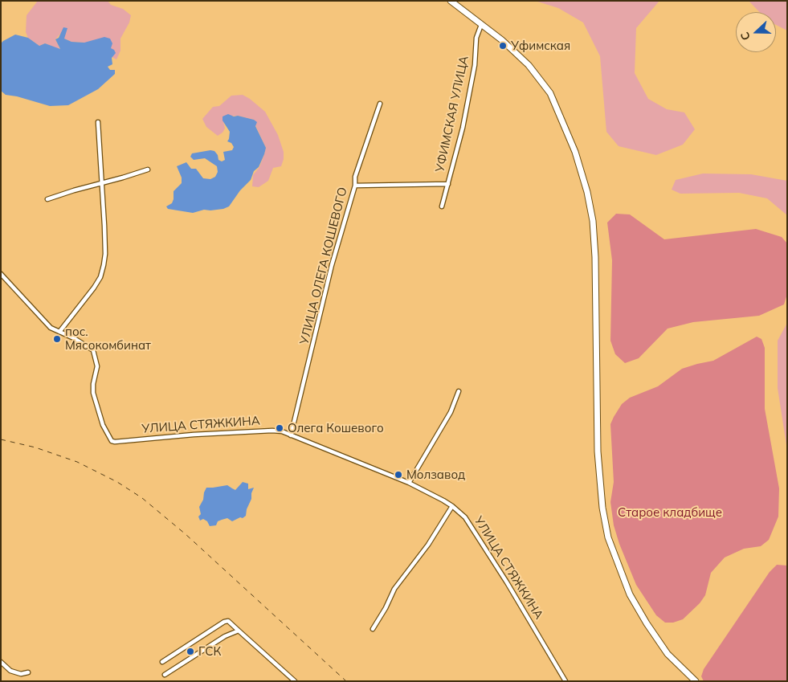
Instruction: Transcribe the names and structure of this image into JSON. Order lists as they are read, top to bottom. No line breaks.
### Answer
{"streets":{"street":["УФИМСКАЯ УЛИЦА","УЛИЦА ОЛЕГА КОШЕВОГО","УЛИЦА СТЯЖКИНА"]},"crossings":[["УЛИЦА ОЛЕГА КОШЕВОГО","УЛИЦА СТЯЖКИНА"]],"parks":["Старое кладбище"],"places":["Уфимская","пос. Мясокомбинат","Олега Кошевого","Молзавод","ГСК"],"north":"left"}
